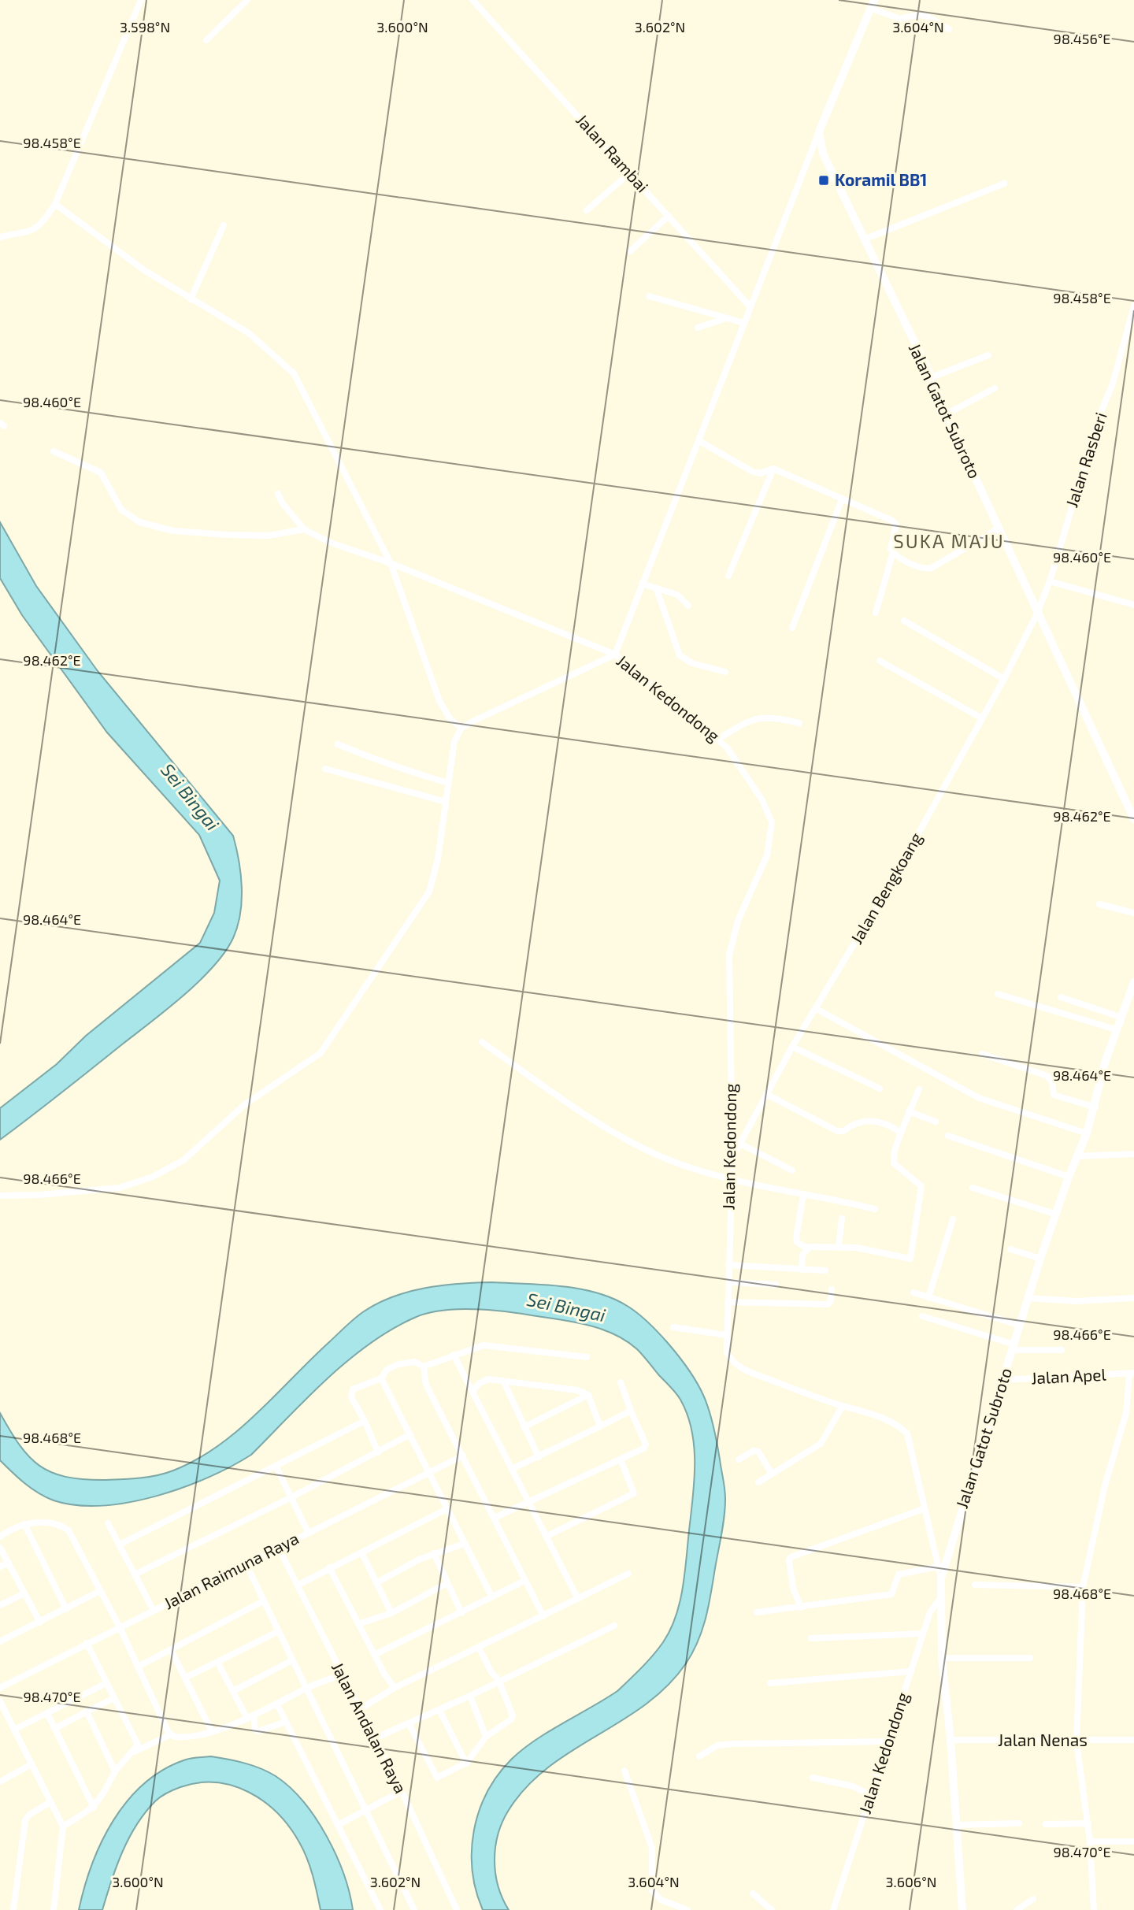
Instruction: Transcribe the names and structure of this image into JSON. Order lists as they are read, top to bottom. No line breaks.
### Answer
{"streets":{"main road":["Jalan Gatot Subroto"],"street":["Jalan Rambai","Jalan Rasberi","Jalan Kedondong","Jalan Bengkoang","Jalan Apel","Jalan Raimuna Raya","Jalan Andalan Raya","Jalan Nenas"]},"crossings":[["Jalan Gatot Subroto","Jalan Rasberi"],["Jalan Gatot Subroto","Jalan Kedondong"],["Jalan Gatot Subroto","Jalan Bengkoang"],["Jalan Gatot Subroto","Jalan Apel"],["Jalan Gatot Subroto","Jalan Nenas"],["Jalan Rasberi","Jalan Bengkoang"],["Jalan Kedondong","Jalan Bengkoang"],["Jalan Raimuna Raya","Jalan Andalan Raya"]],"districts":["SUKA MAJU"],"water":["Sei Bingai"],"places":{"transit":["Koramil BB1"]},"coordinates":["3.598°N","3.600°N","3.602°N","3.604°N","98.456°E","98.458°E","98.460°E","98.462°E","98.464°E","98.466°E","98.468°E","98.470°E","3.606°N"]}
